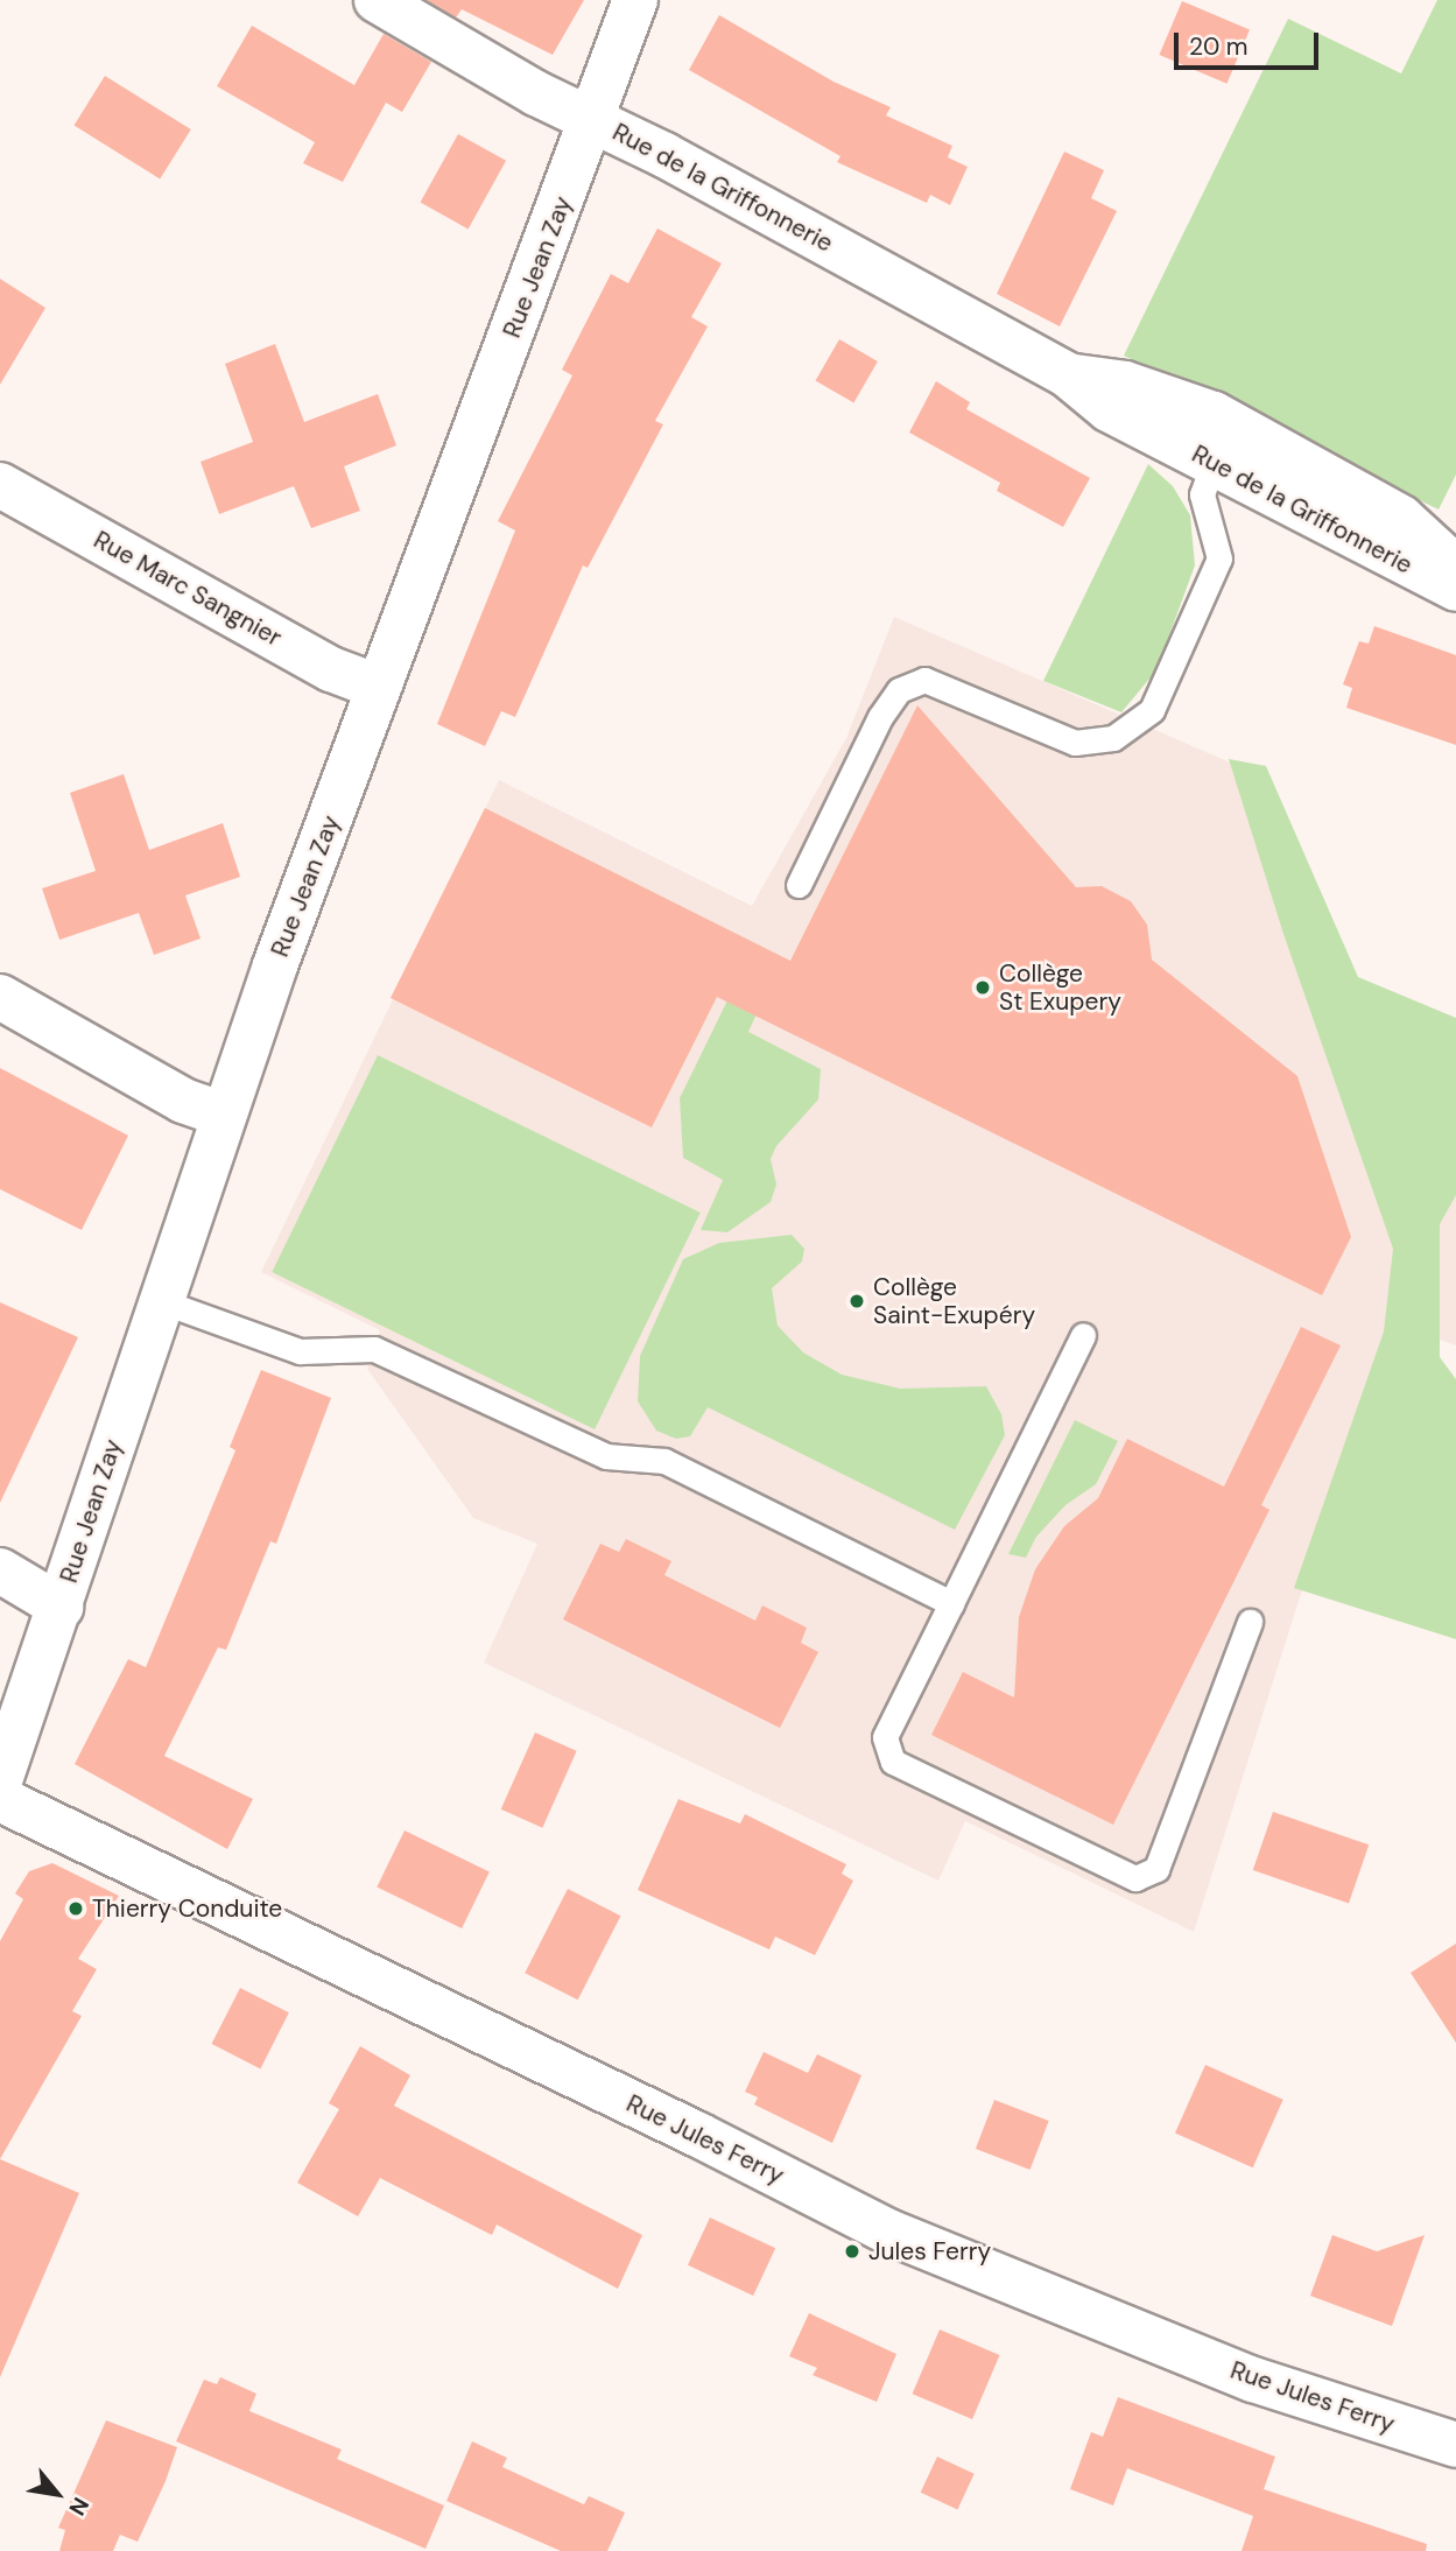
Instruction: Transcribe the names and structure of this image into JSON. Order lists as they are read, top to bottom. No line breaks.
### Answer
{"streets":{"street":["Rue de la Griffonnerie","Rue Jean Zay","Rue Marc Sangnier","Rue Jules Ferry"]},"crossings":[["Rue de la Griffonnerie","Rue Jean Zay"],["Rue Jean Zay","Rue Marc Sangnier"]],"places":["Collège St Exupery","Collège Saint-Exupéry","Thierry Conduite","Jules Ferry"],"scale_bar":"20 m","north":"bottom right"}
